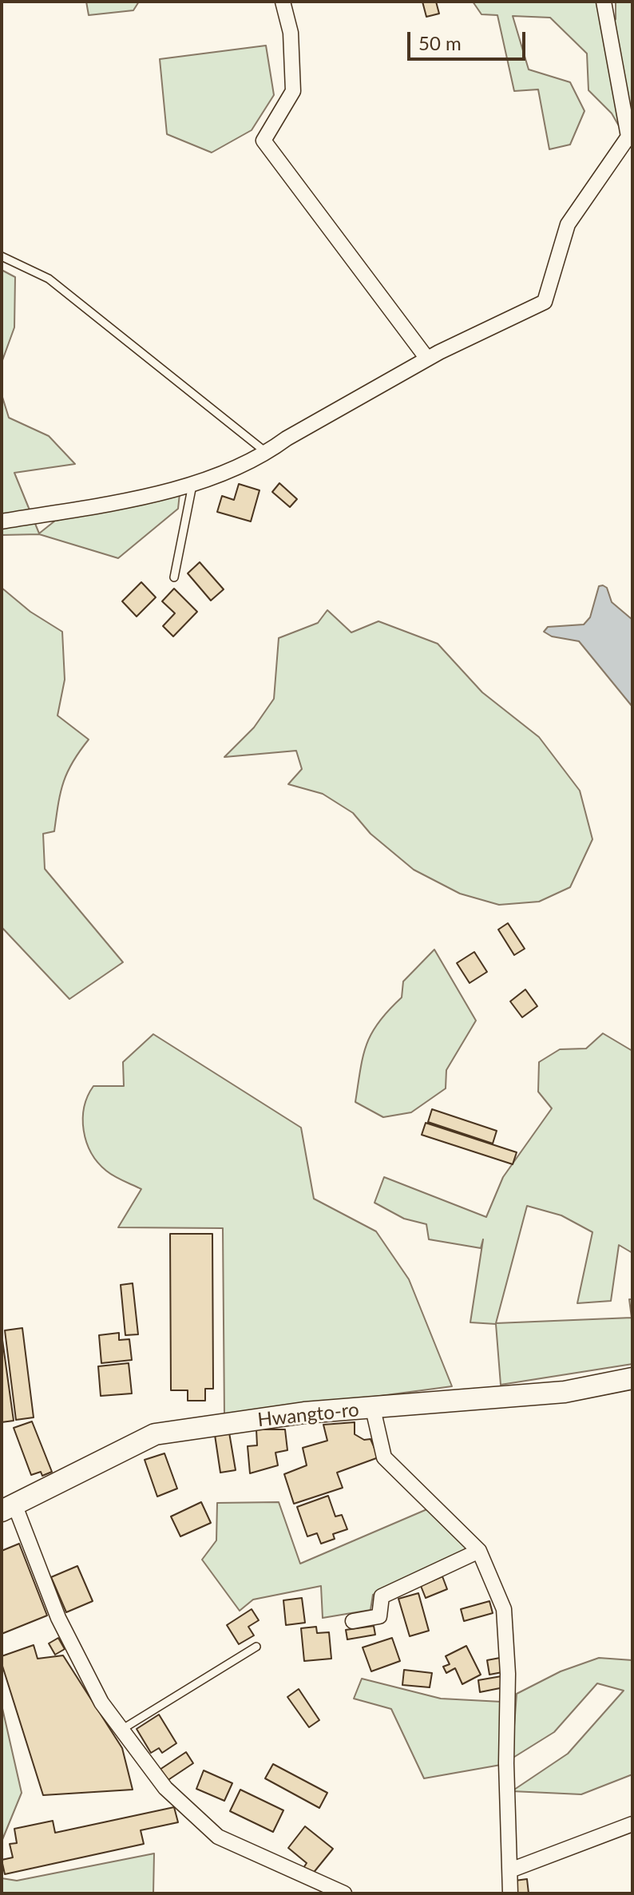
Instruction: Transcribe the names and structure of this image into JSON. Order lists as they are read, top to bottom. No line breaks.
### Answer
{"streets":{"main road":["Hwangto-ro"]},"scale_bar":"50 m"}
